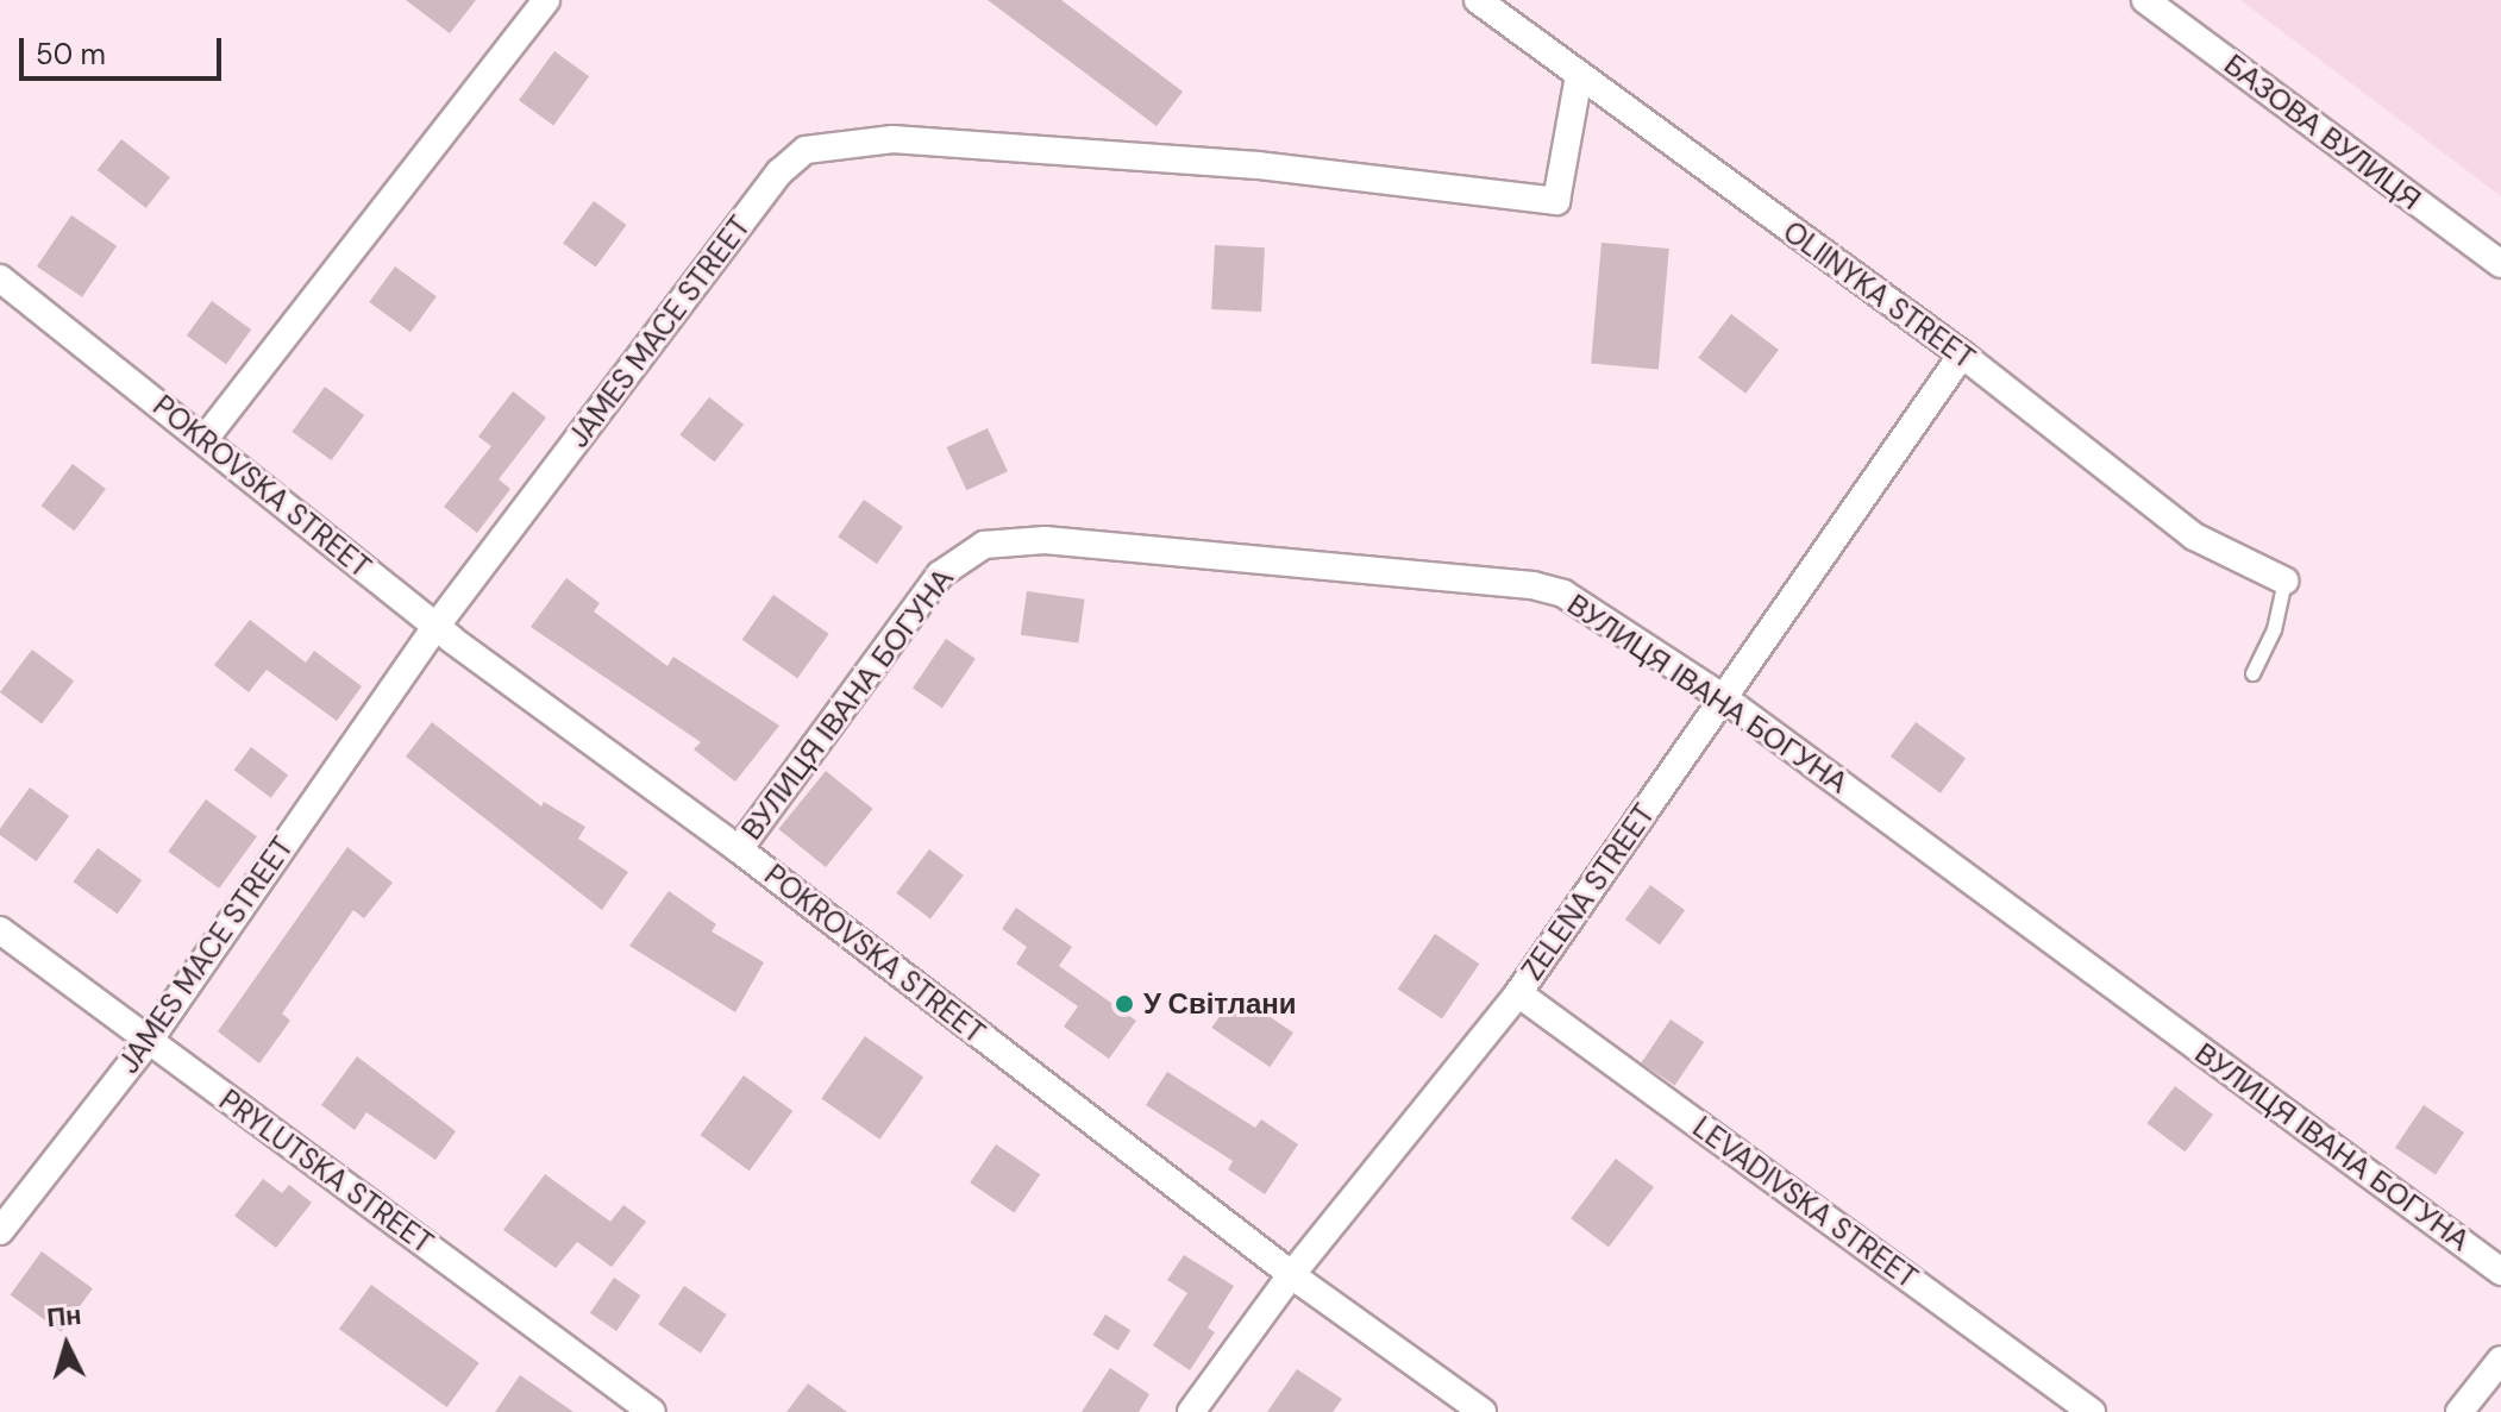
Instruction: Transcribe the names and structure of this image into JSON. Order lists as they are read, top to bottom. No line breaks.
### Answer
{"streets":{"street":["БАЗОВА ВУЛИЦЯ","OLIINYKA STREET","JAMES MACE STREET","POKROVSKA STREET","ВУЛИЦЯ ІВАНА БОГУНА","ZELENA STREET","PRYLUTSKA STREET","LEVADIVSKA STREET"]},"crossings":[["OLIINYKA STREET","JAMES MACE STREET"],["OLIINYKA STREET","ZELENA STREET"],["JAMES MACE STREET","POKROVSKA STREET"],["JAMES MACE STREET","PRYLUTSKA STREET"],["POKROVSKA STREET","ВУЛИЦЯ ІВАНА БОГУНА"],["POKROVSKA STREET","ZELENA STREET"],["ВУЛИЦЯ ІВАНА БОГУНА","ZELENA STREET"],["ZELENA STREET","LEVADIVSKA STREET"]],"places":["У Світлани"],"scale_bar":"50 m","north":"top"}
